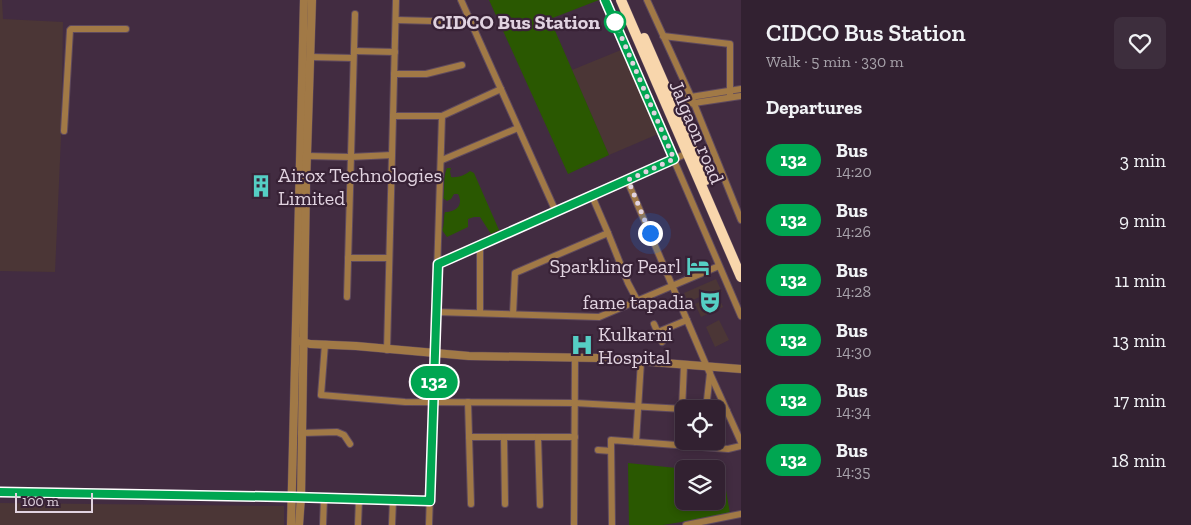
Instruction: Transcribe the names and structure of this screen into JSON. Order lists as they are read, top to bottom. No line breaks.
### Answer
{"streets":{"highway":["Jalgaon road"]},"places":{"other":["CIDCO Bus Station"],"building":["Airox Technologies Limited"],"hotel":["Sparkling Pearl"],"theatre":["fame tapadia"],"hospital":["Kulkarni Hospital"]},"lines":["bus line 132"],"scale_bar":"100 m","page":{"on_map":"132","heading":[["CIDCO Bus Station","Walk · 5 min · 330 m"],"Departures"],"list":[{"mark":"132","name":"Bus","note":"14:20","value":"3 min"},{"mark":"132","name":"Bus","note":"14:26","value":"9 min"},{"mark":"132","name":"Bus","note":"14:28","value":"11 min"},{"mark":"132","name":"Bus","note":"14:30","value":"13 min"},{"mark":"132","name":"Bus","note":"14:34","value":"17 min"},{"mark":"132","name":"Bus","note":"14:35","value":"18 min"}],"scale":"100 m"}}
